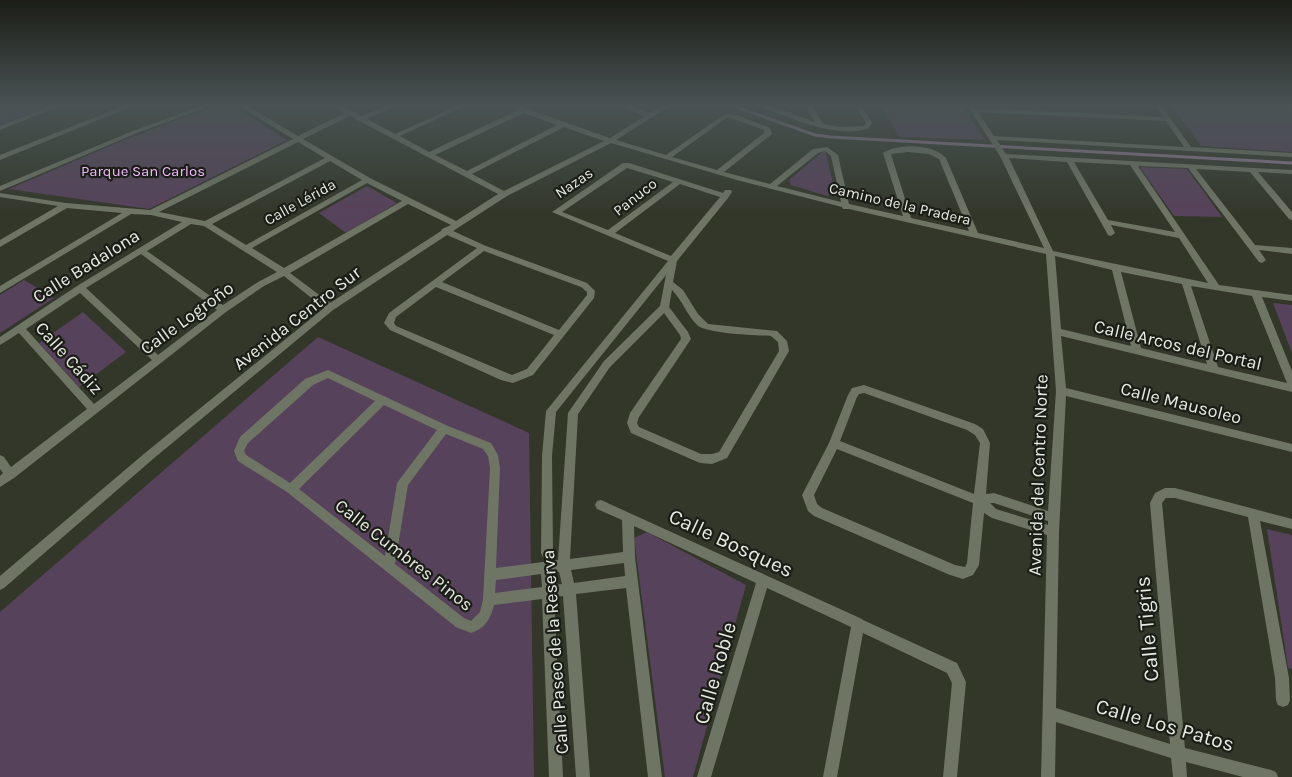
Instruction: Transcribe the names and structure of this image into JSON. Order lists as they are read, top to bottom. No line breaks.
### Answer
{"streets":{"street":["Nazas","Panuco","Calle Lérida","Camino de la Pradera","Calle Badalona","Calle Logroño","Avenida Centro Sur","Calle Arcos del Portal","Calle Cádiz","Calle Mausoleo","Avenida del Centro Norte","Calle Bosques","Calle Cumbres Pinos","Calle Tigris","Calle Paseo de la Reserva","Calle Roble","Calle Los Patos"]},"crossings":[["Nazas","Panuco"],["Nazas","Calle Paseo de la Reserva"],["Camino de la Pradera","Avenida del Centro Norte"],["Calle Badalona","Calle Cádiz"],["Calle Logroño","Calle Cádiz"],["Calle Arcos del Portal","Avenida del Centro Norte"],["Calle Mausoleo","Avenida del Centro Norte"],["Avenida del Centro Norte","Calle Los Patos"],["Calle Bosques","Calle Roble"],["Calle Tigris","Calle Los Patos"]],"parks":["Parque San Carlos"]}
